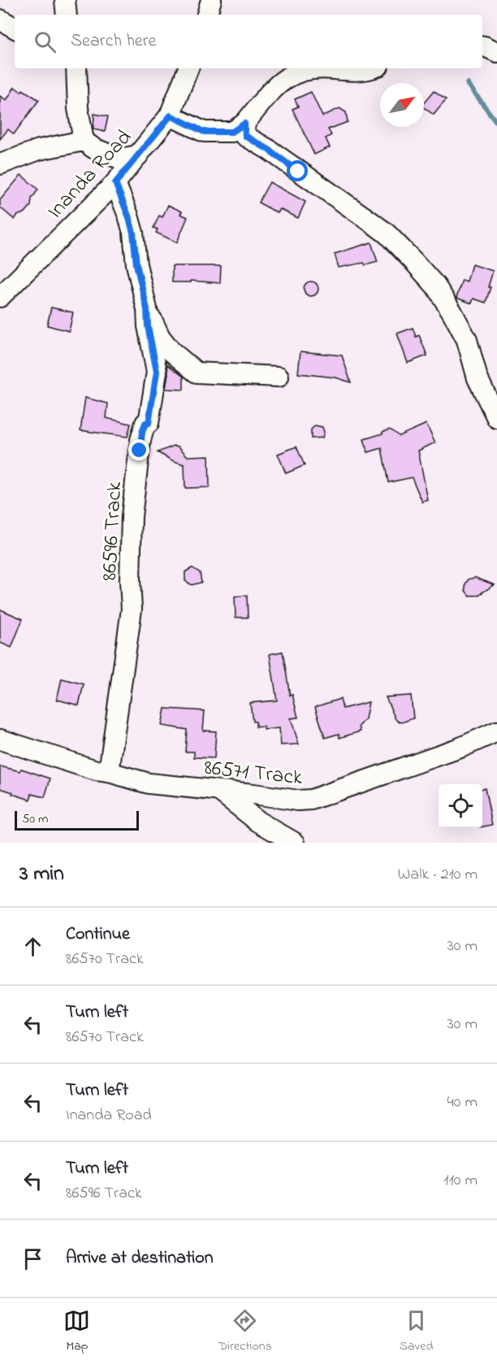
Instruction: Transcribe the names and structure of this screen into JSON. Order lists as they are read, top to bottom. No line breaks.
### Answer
{"streets":{"street":["Inanda Road","86596 Track","86571 Track"]},"crossings":[["Inanda Road","86596 Track"],["86596 Track","86571 Track"]],"scale_bar":"50 m","north":"top right","page":{"search":"Search here","scale":"50 m","heading":["3 min","Walk · 210 m"],"list":[["Continue","86570 Track","30 m"],["Turn left","86570 Track","30 m"],["Turn left","Inanda Road","40 m"],["Turn left","86596 Track","110 m"],"Arrive at destination"],"nav":["Map","Directions","Saved"]}}
